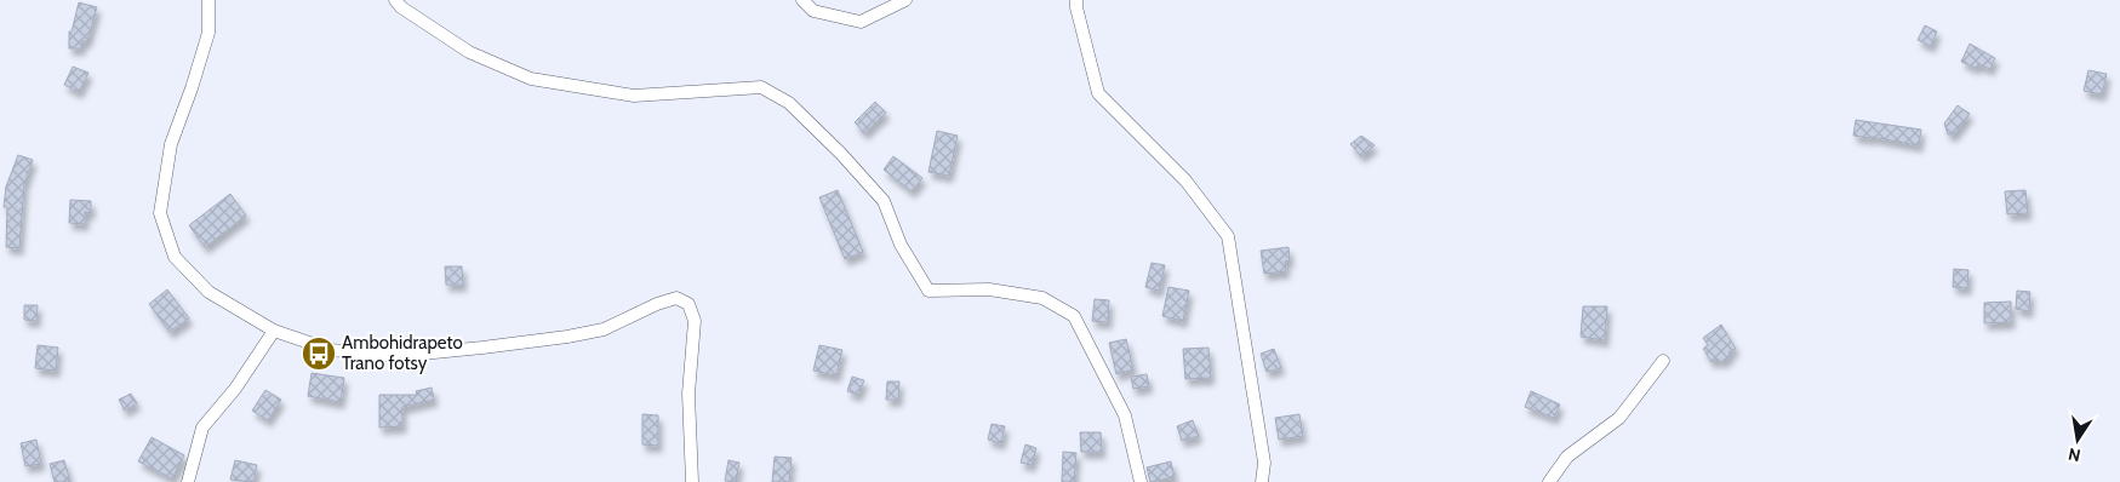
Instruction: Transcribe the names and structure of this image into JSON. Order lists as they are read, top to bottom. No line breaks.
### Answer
{"places":{"bus stop":["Ambohidrapeto Trano fotsy"]},"north":"bottom"}
